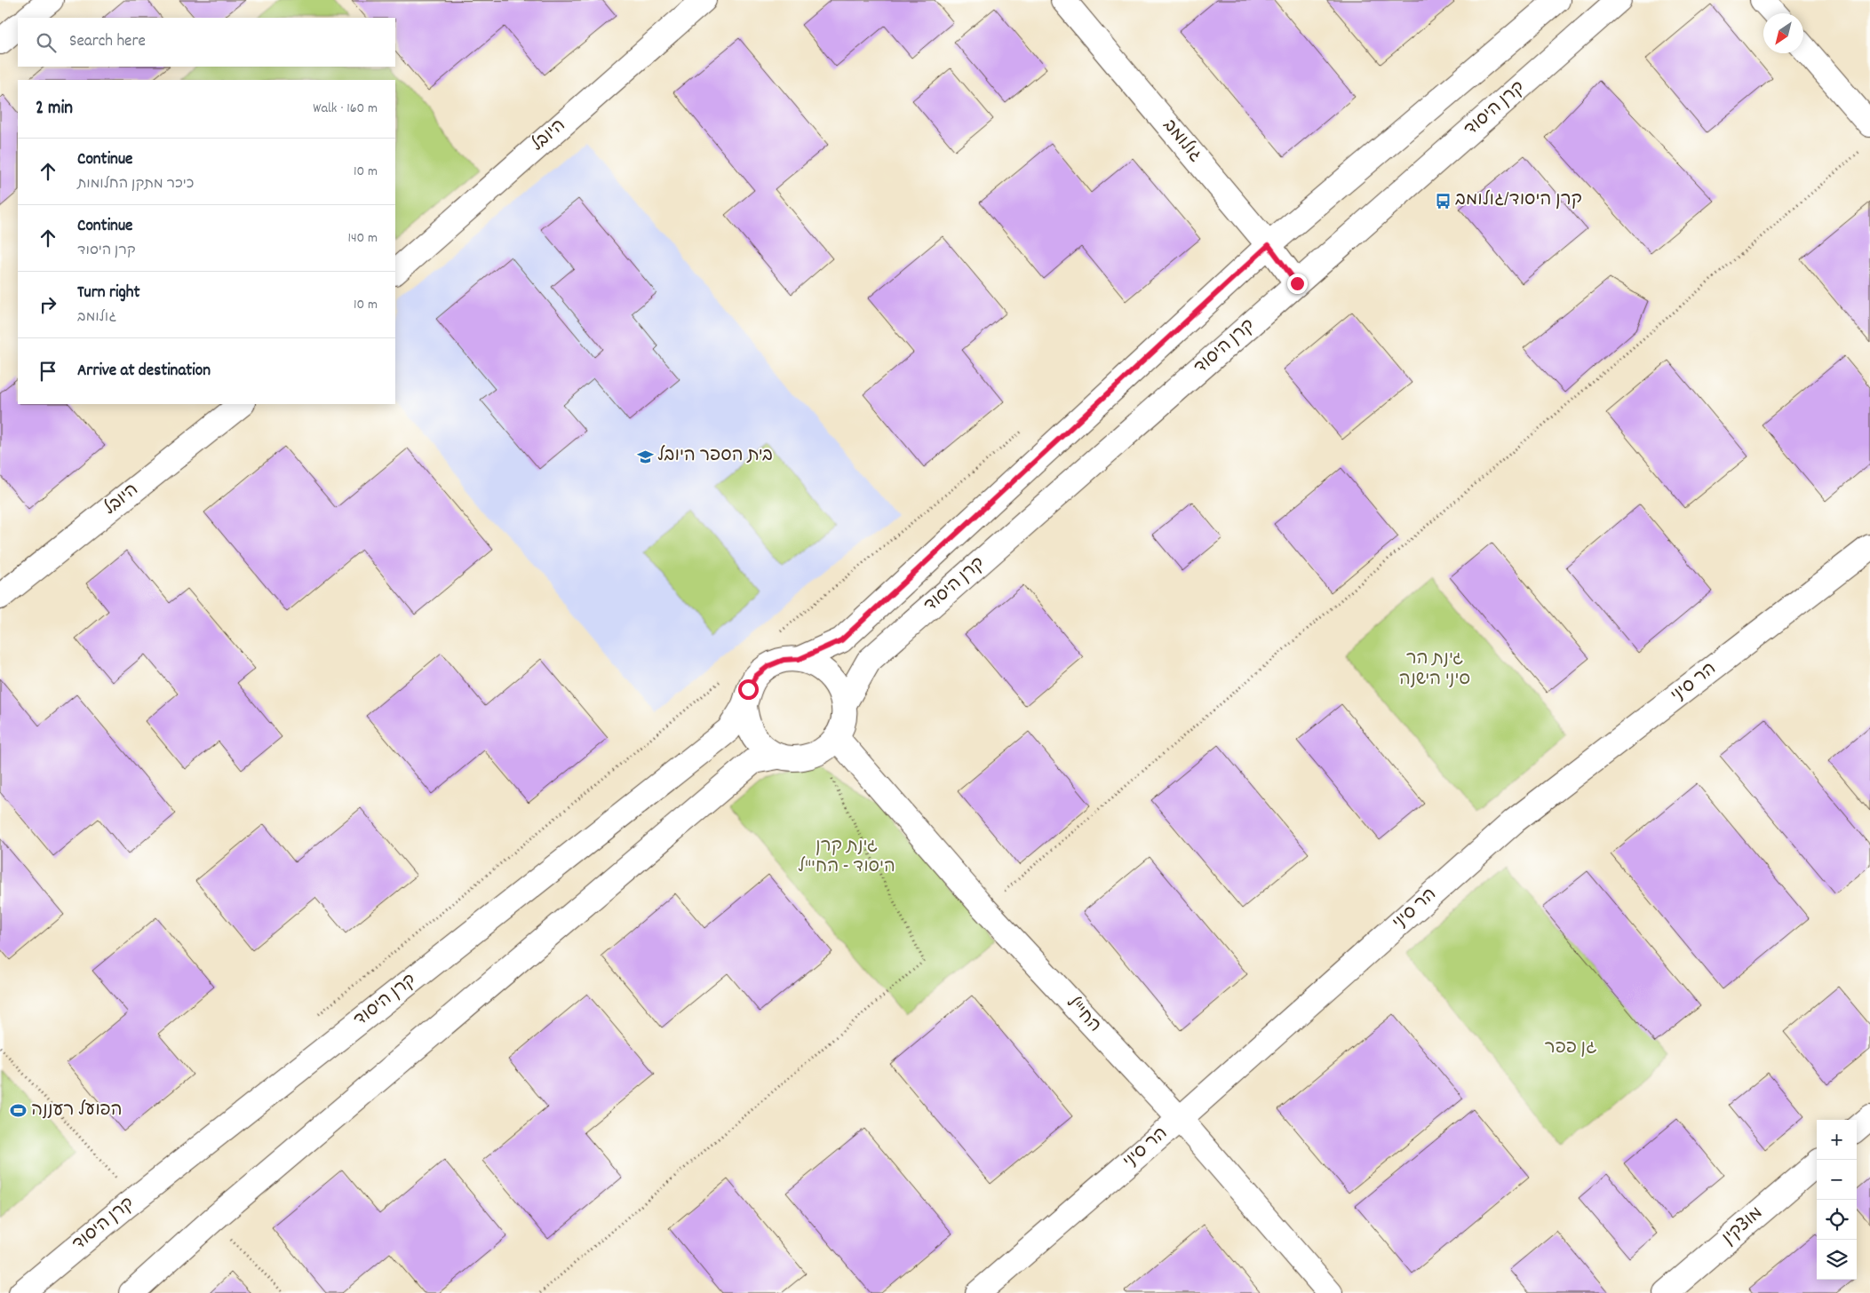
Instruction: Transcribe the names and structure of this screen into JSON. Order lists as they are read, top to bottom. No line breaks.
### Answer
{"streets":{"street":["קרן היסוד","היובל","גולומב","הר סיני","החי\"ל","מוצקין"]},"crossings":[["קרן היסוד","גולומב"],["קרן היסוד","החי\"ל"],["הר סיני","החי\"ל"]],"parks":["גינת הר סיני הישנה","גינת קרן היסוד - החי\"ל","גן פפר"],"places":{"bus stop":["קרן היסוד/גולומב"],"school or university":["בית הספר היובל"],"sports":["הפועל רעננה"]},"north":"bottom left","page":{"search":"Search here","heading":["2 min","Walk · 160 m"],"list":[["Continue","כיכר מתקן החלומות","10 m"],["Continue","קרן היסוד","140 m"],["Turn right","גולומב","10 m"],"Arrive at destination"],"map_buttons":["+","−"]}}
